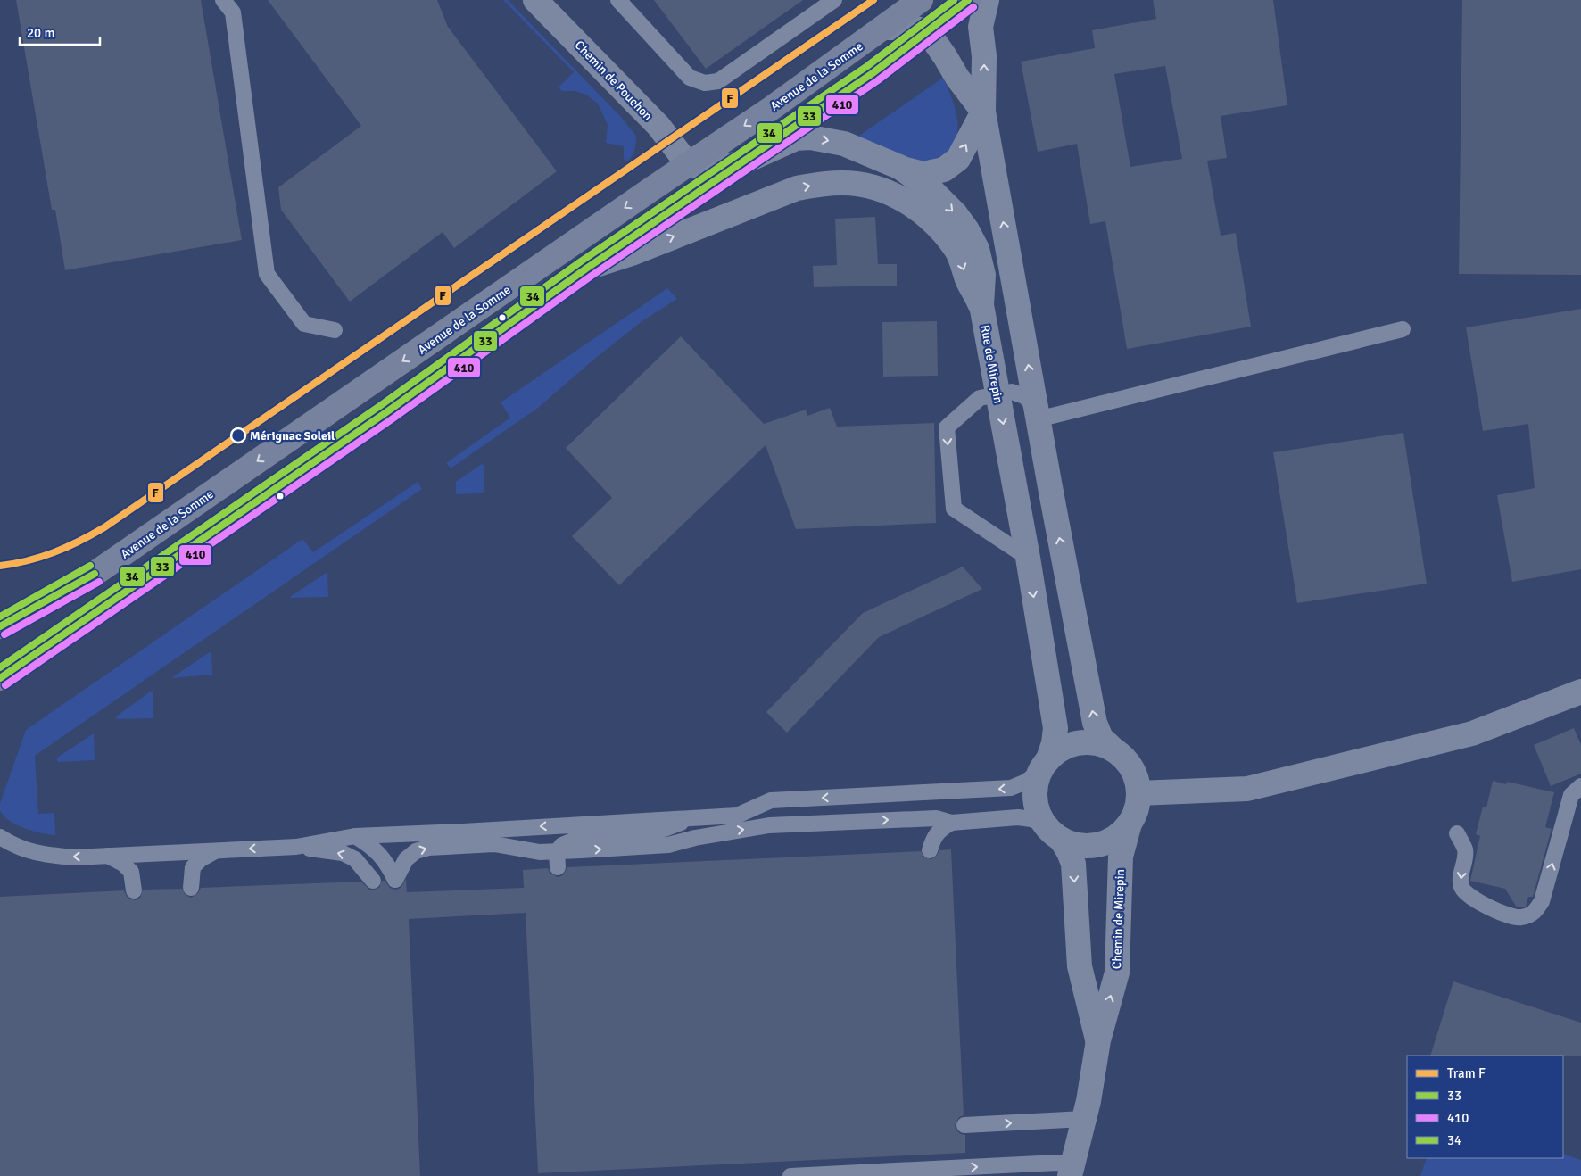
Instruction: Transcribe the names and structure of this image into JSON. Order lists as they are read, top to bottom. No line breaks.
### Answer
{"streets":{"main road":["Avenue de la Somme"],"street":["Chemin de Pouchon","Rue de Mirepin","Chemin de Mirepin"]},"crossings":[["Avenue de la Somme","Chemin de Pouchon"],["Avenue de la Somme","Rue de Mirepin"],["Chemin de Pouchon","Rue de Mirepin"],["Rue de Mirepin","Chemin de Mirepin"]],"places":["Mérignac Soleil"],"lines":["tram line F","transit line 33","transit line 34","transit line 410"],"legend":["Tram F","33","410","34"],"scale_bar":"20 m"}
